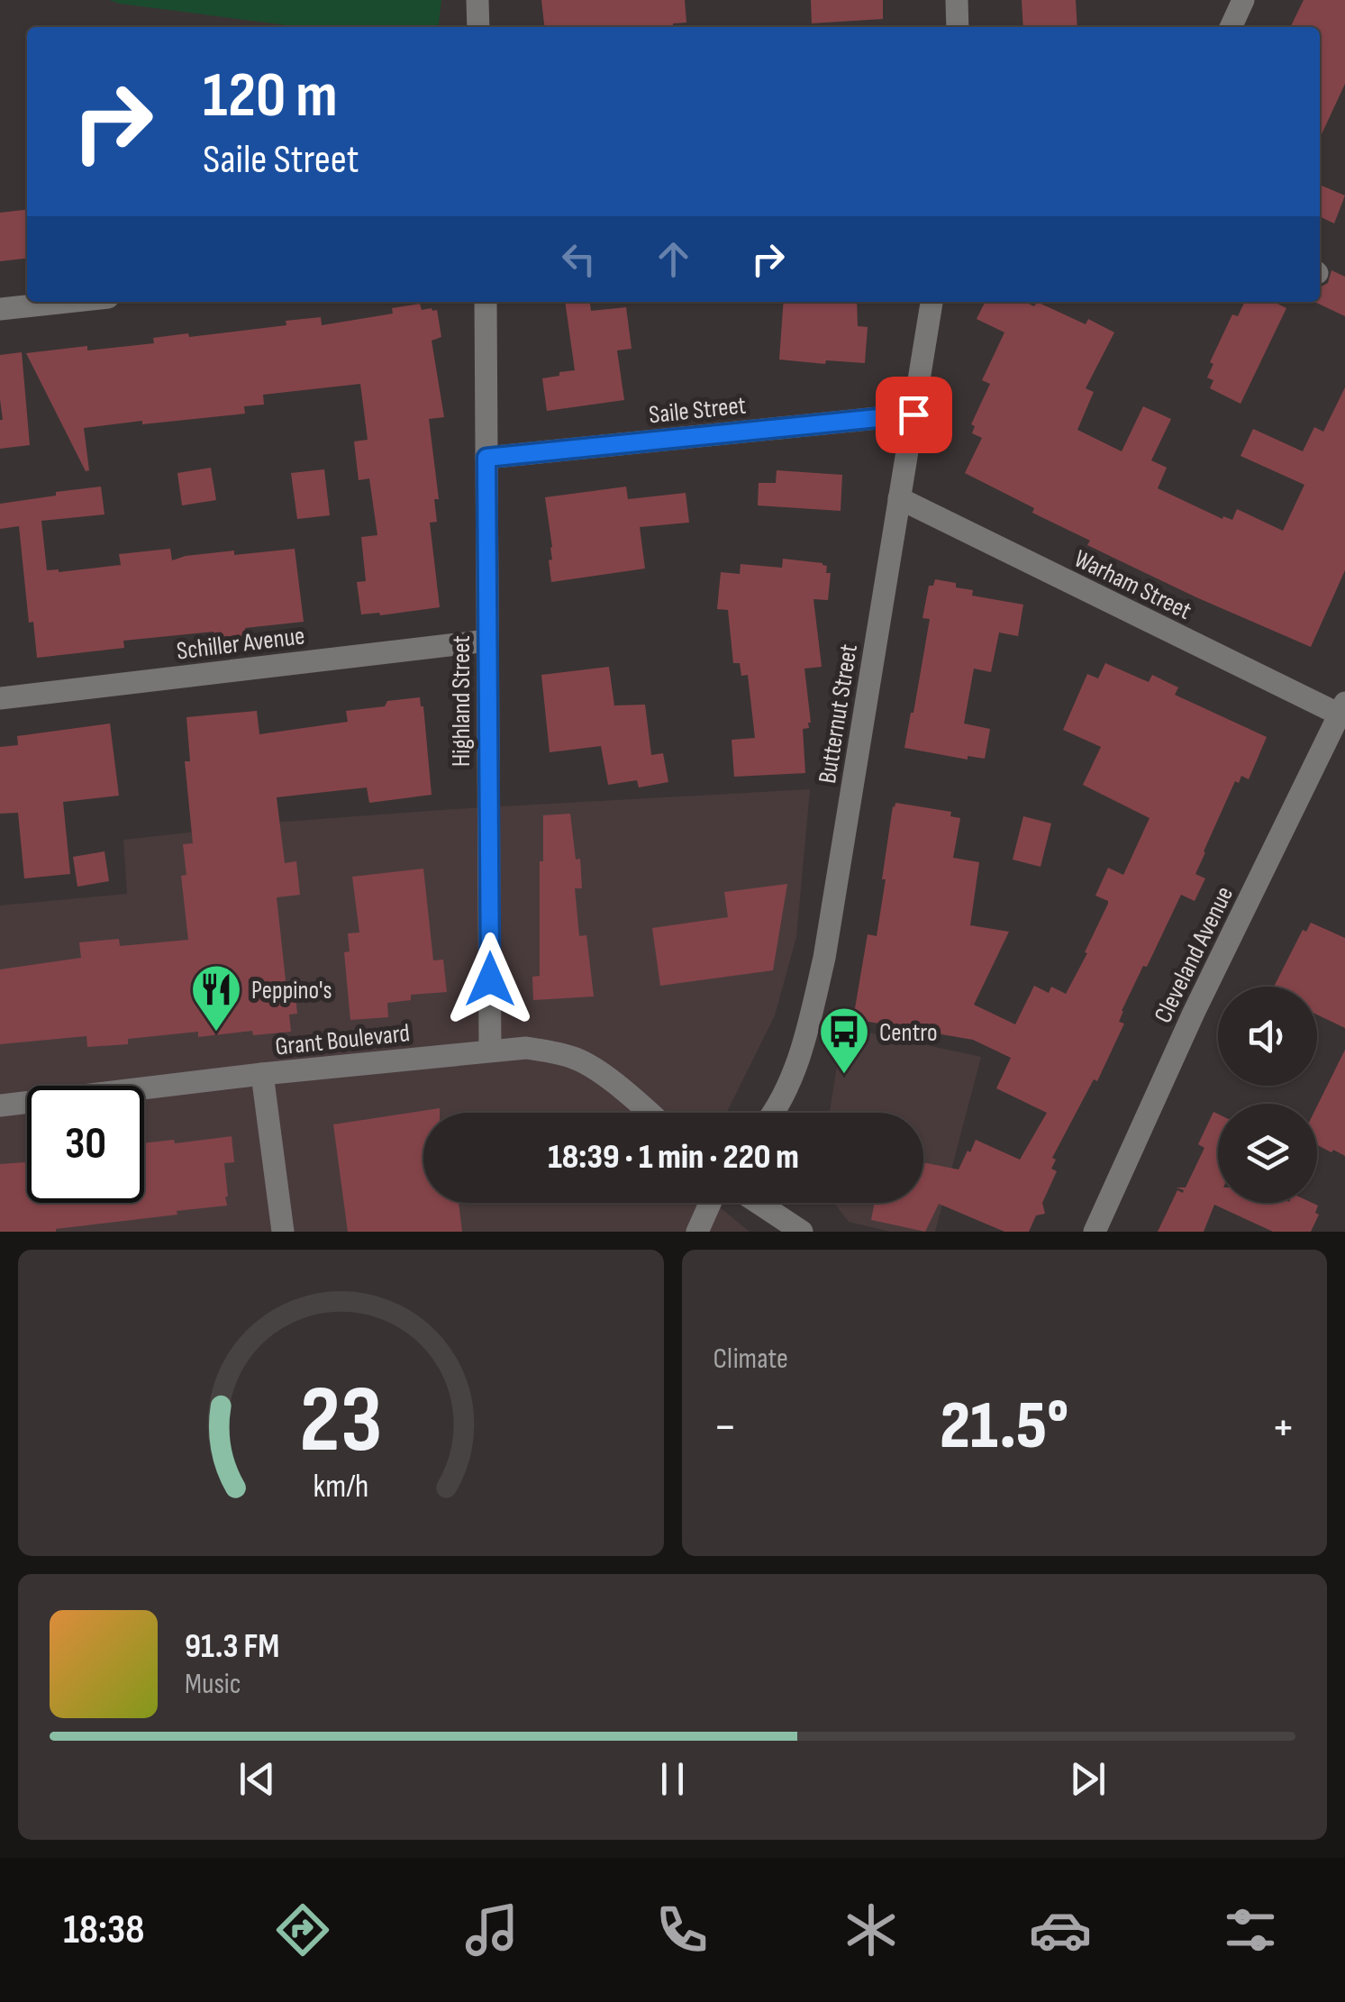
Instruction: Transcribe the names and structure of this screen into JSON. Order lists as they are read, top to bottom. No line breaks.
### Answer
{"streets":{"street":["Saile Street","Warham Street","Schiller Avenue","Highland Street","Butternut Street","Cleveland Avenue","Grant Boulevard"]},"crossings":[["Saile Street","Highland Street"],["Saile Street","Butternut Street"],["Warham Street","Butternut Street"],["Warham Street","Cleveland Avenue"],["Schiller Avenue","Highland Street"],["Highland Street","Grant Boulevard"]],"places":{"restaurant":["Peppino's"],"bus stop":["Centro"]},"page":{"turn":["120 m","Saile Street"],"limit":"30","trip":"18:39 · 1 min · 220 m","tile":"Climate","heat":["−","21.5°","+"],"song":["91.3 FM","Music"],"tabs":"18:38","gauge":["23","km/h"]}}
